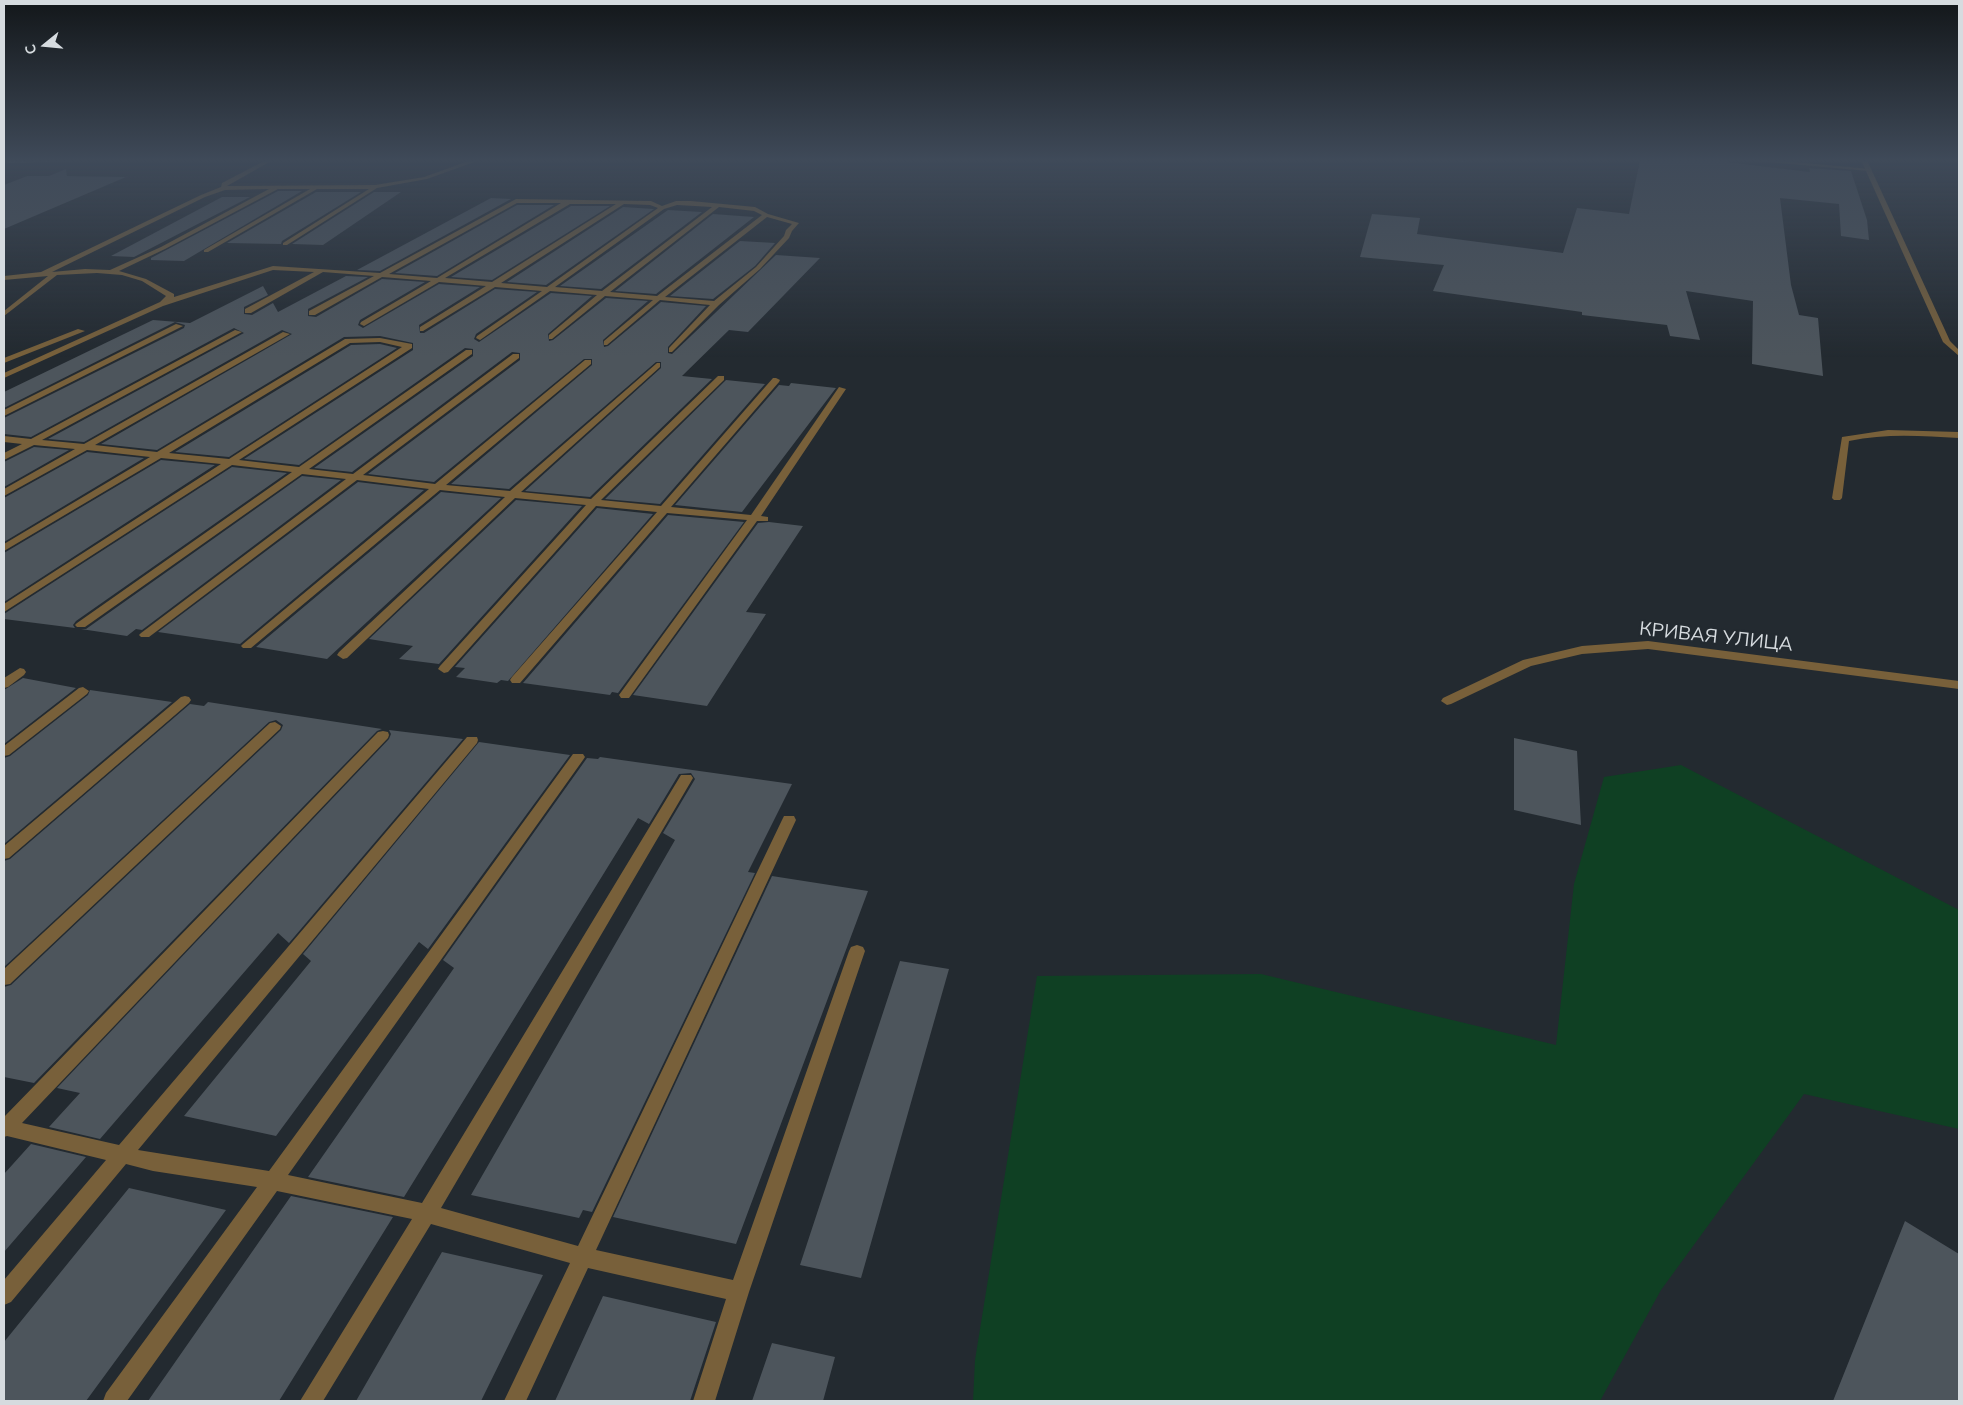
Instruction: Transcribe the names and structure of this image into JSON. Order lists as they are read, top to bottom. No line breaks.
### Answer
{"streets":{"street":["КРИВАЯ УЛИЦА"]},"north":"left"}
